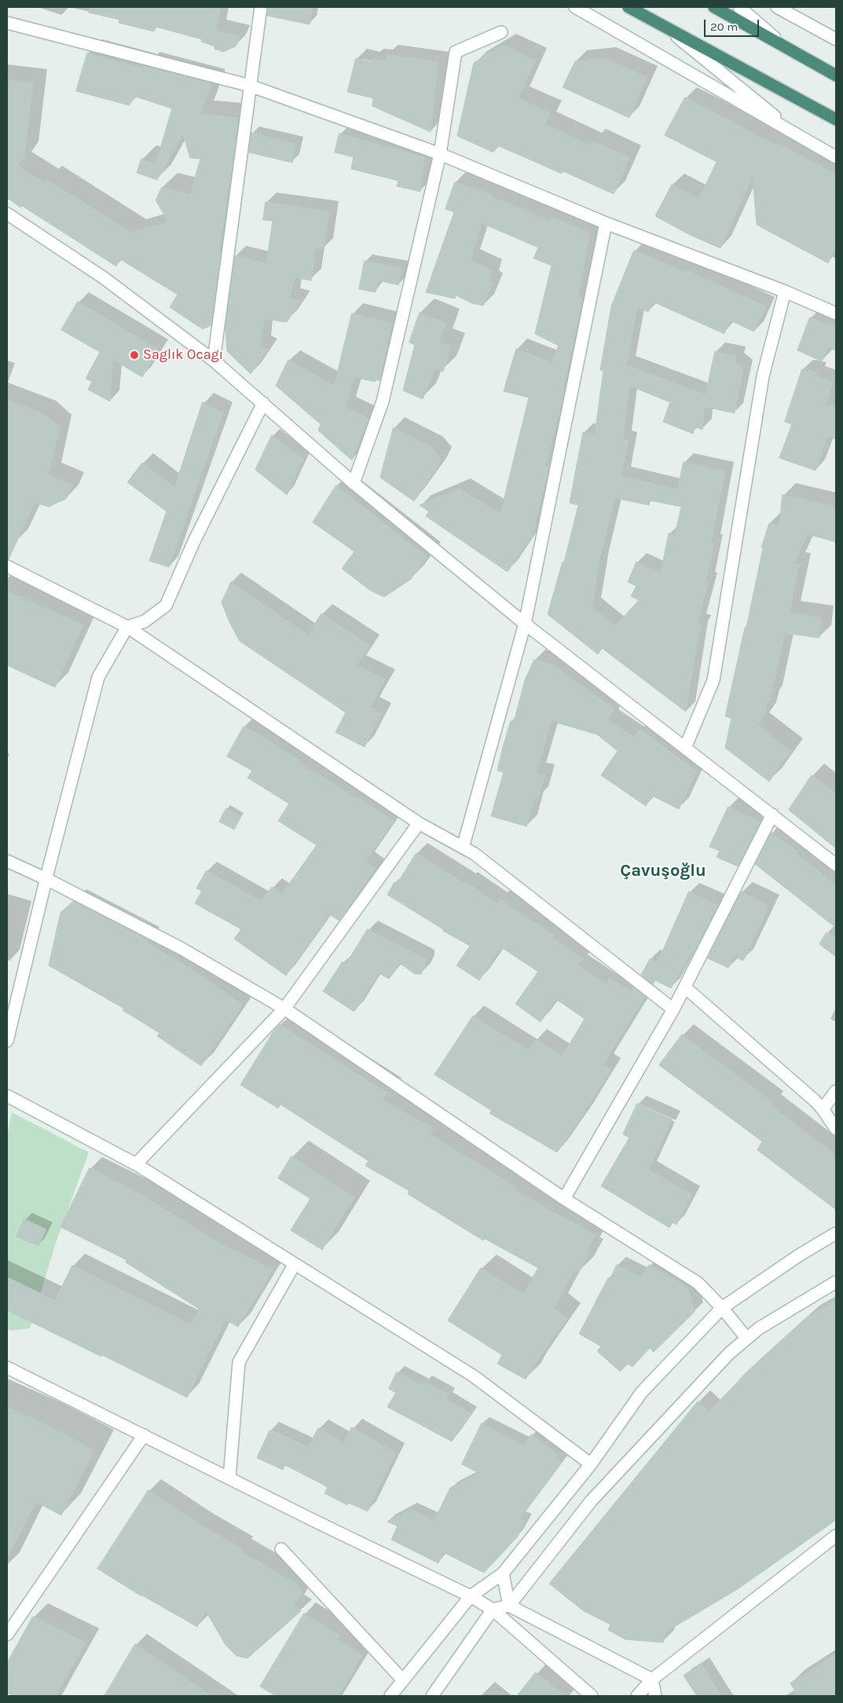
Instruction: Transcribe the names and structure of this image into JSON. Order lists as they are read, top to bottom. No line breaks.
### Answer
{"districts":["Çavuşoğlu"],"places":["Saglık Ocagı"],"scale_bar":"20 m"}
